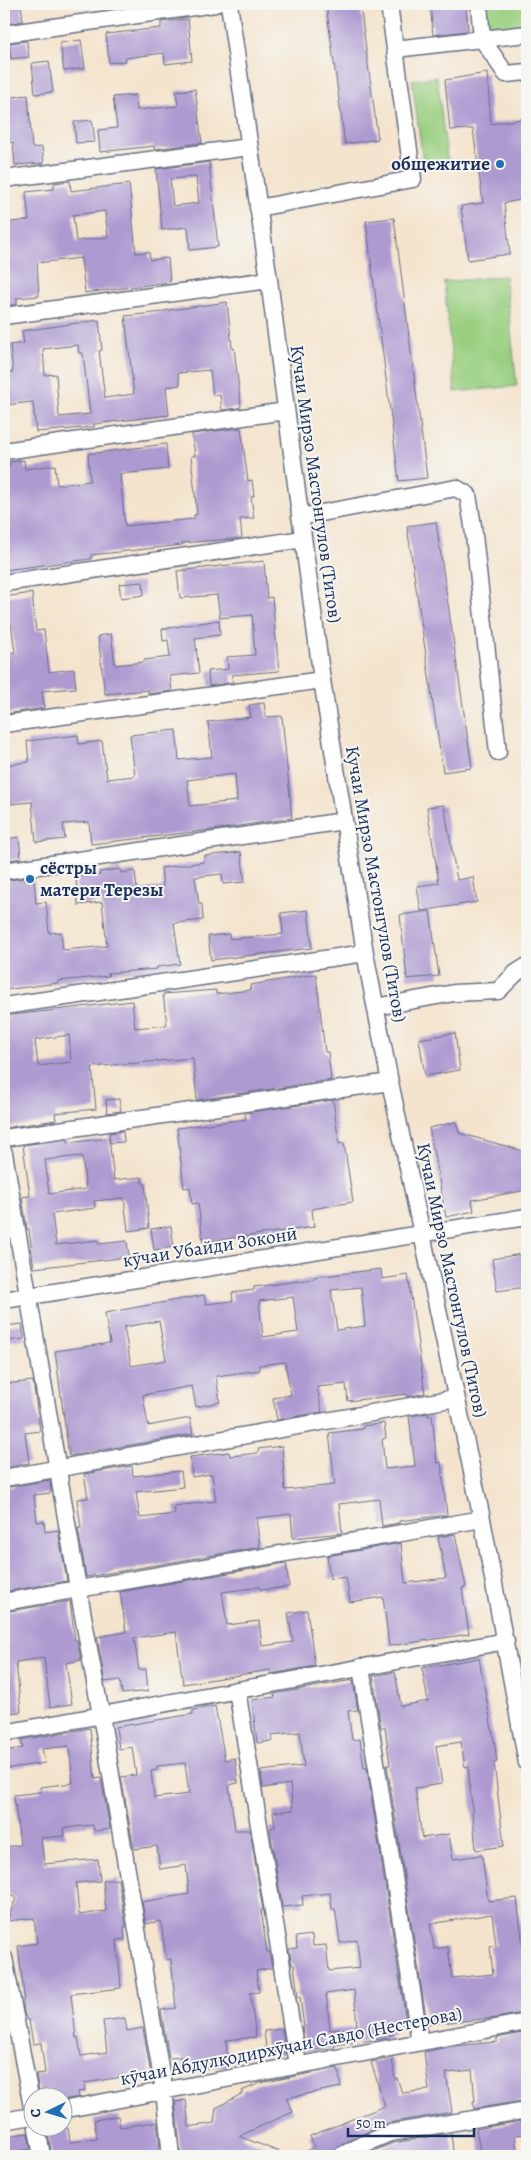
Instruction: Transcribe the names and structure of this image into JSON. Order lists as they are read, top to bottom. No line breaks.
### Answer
{"streets":{"street":["Кучаи Мирзо Мастонгулов (Титов)","кӯчаи Убайди Зоконӣ","кӯчаи Абдулқодирхӯҷаи Савдо (Нестерова)"]},"crossings":[["Кучаи Мирзо Мастонгулов (Титов)","кӯчаи Убайди Зоконӣ"]],"places":["общежитие","сёстры матери Терезы"],"scale_bar":"50 m","north":"left"}
